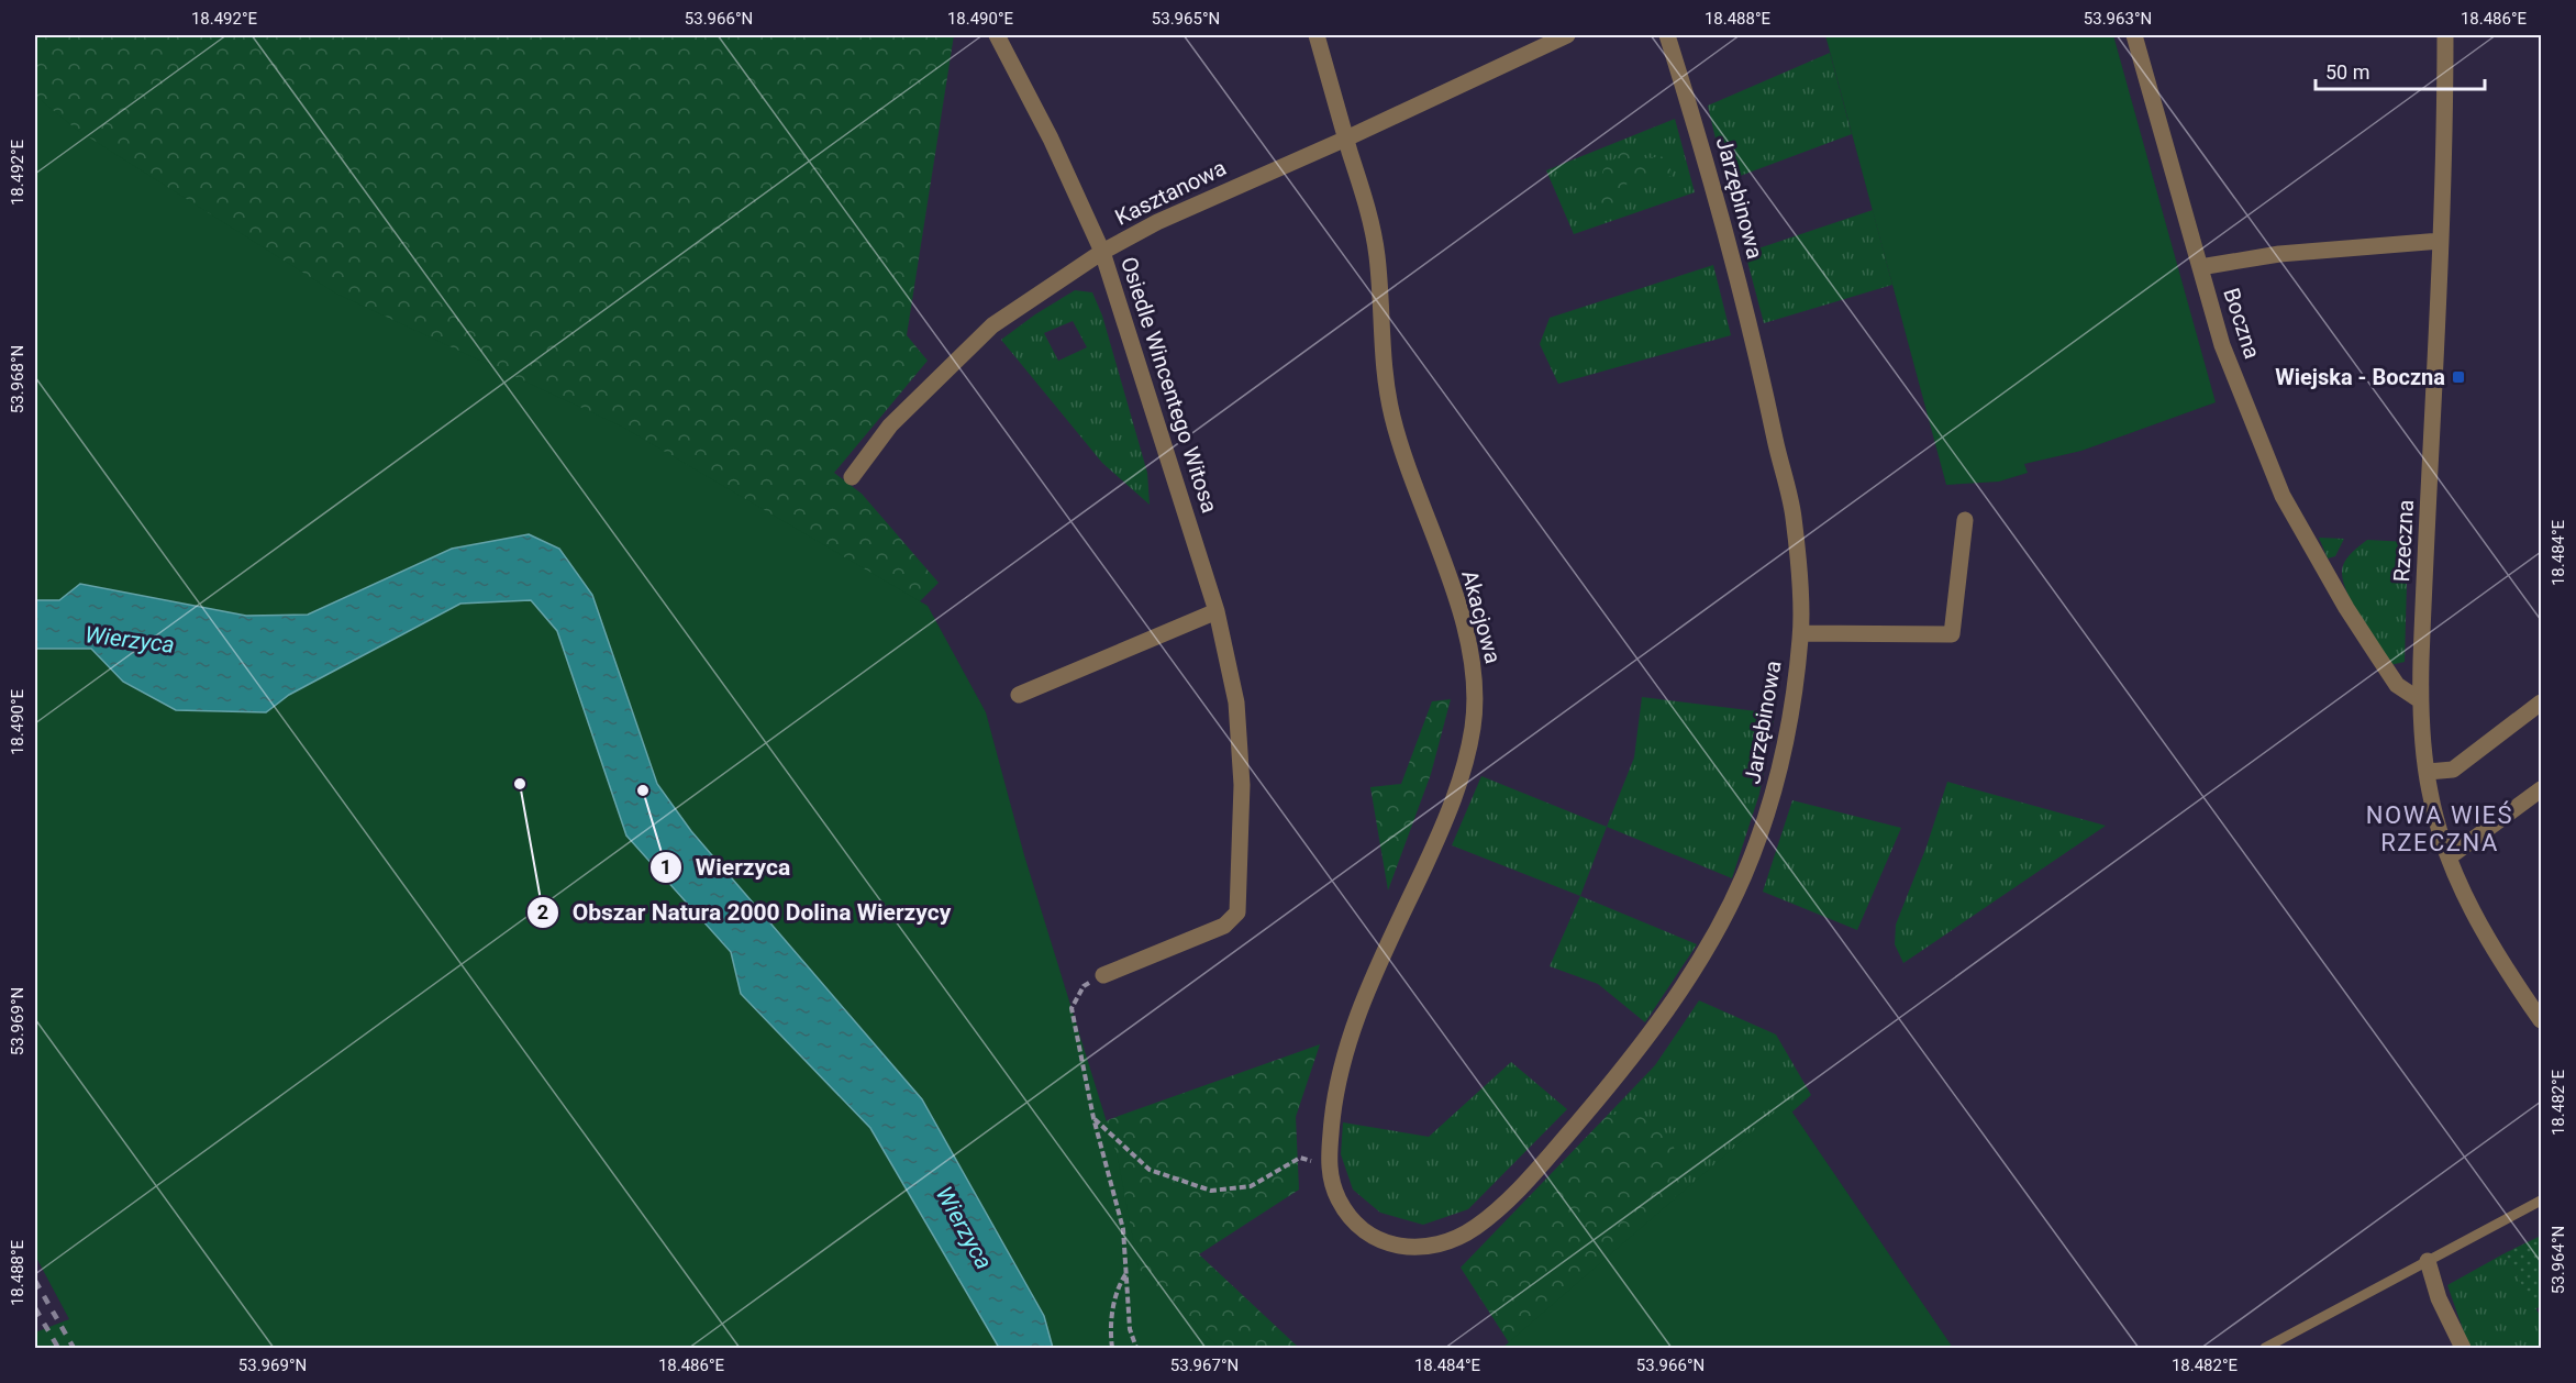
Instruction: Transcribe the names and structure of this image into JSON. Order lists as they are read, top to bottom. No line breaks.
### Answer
{"streets":{"street":["Kasztanowa","Jarzębinowa","Boczna","Osiedle Wincentego Witosa","Rzeczna","Akacjowa"]},"crossings":[["Kasztanowa","Osiedle Wincentego Witosa"],["Kasztanowa","Akacjowa"],["Jarzębinowa","Akacjowa"],["Boczna","Rzeczna"]],"districts":["NOWA WIEŚ RZECZNA"],"water":["Wierzyca"],"places":{"transit":["Wiejska - Boczna"],"other":["Obszar Natura 2000 Dolina Wierzycy","Wierzyca"]},"scale_bar":"50 m","coordinates":["18.492°E","53.966°N","18.490°E","53.965°N","18.488°E","53.963°N","18.486°E","53.968°N","18.484°E","53.969°N","18.482°E","53.964°N","53.967°N"]}
